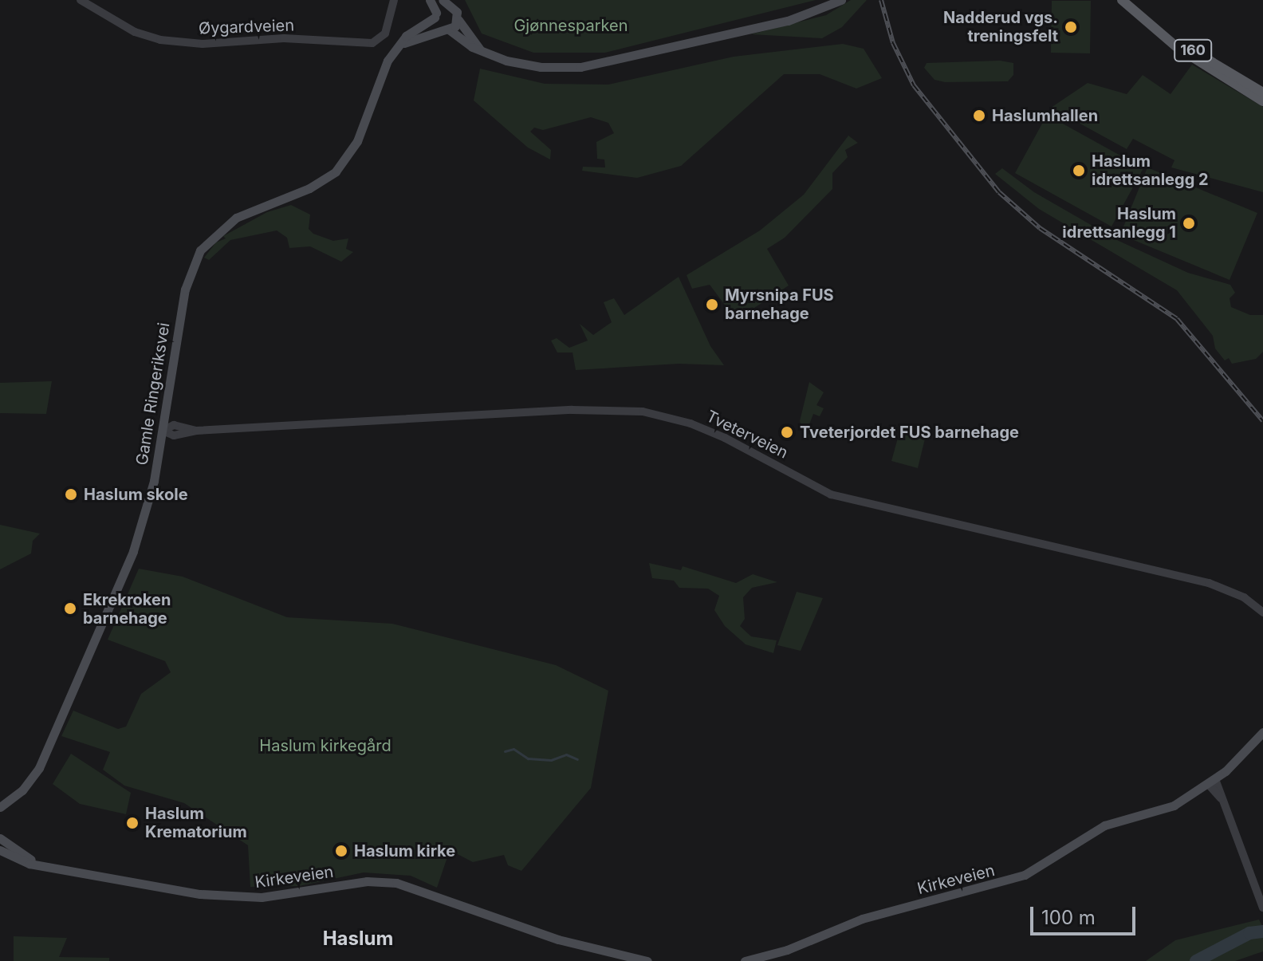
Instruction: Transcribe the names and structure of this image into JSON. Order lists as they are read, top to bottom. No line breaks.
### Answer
{"streets":{"main road":["160","Gamle Ringeriksvei","Kirkeveien"],"street":["Øygardveien","Tveterveien"]},"crossings":[["Gamle Ringeriksvei","Tveterveien"]],"districts":["Haslum"],"parks":["Gjønnesparken","Haslum kirkegård"],"places":["Nadderud vgs. treningsfelt","Haslumhallen","Haslum idrettsanlegg 2","Haslum idrettsanlegg 1","Myrsnipa FUS barnehage","Tveterjordet FUS barnehage","Haslum skole","Ekrekroken barnehage","Haslum Krematorium","Haslum kirke"],"scale_bar":"100 m"}
